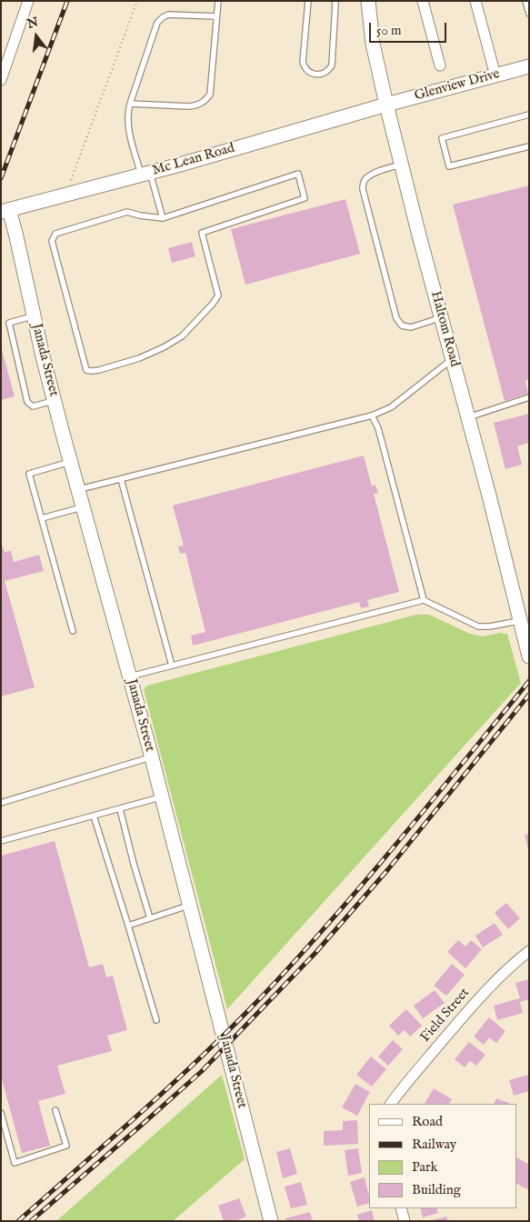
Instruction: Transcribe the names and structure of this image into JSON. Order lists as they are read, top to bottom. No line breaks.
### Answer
{"streets":{"main road":["Glenview Drive","Mc Lean Road","Haltom Road","Janada Street"],"street":["Field Street"]},"crossings":[["Glenview Drive","Mc Lean Road"],["Glenview Drive","Haltom Road"],["Mc Lean Road","Haltom Road"],["Mc Lean Road","Janada Street"]],"legend":["Road","Railway","Park","Building"],"scale_bar":"50 m","north":"top"}
